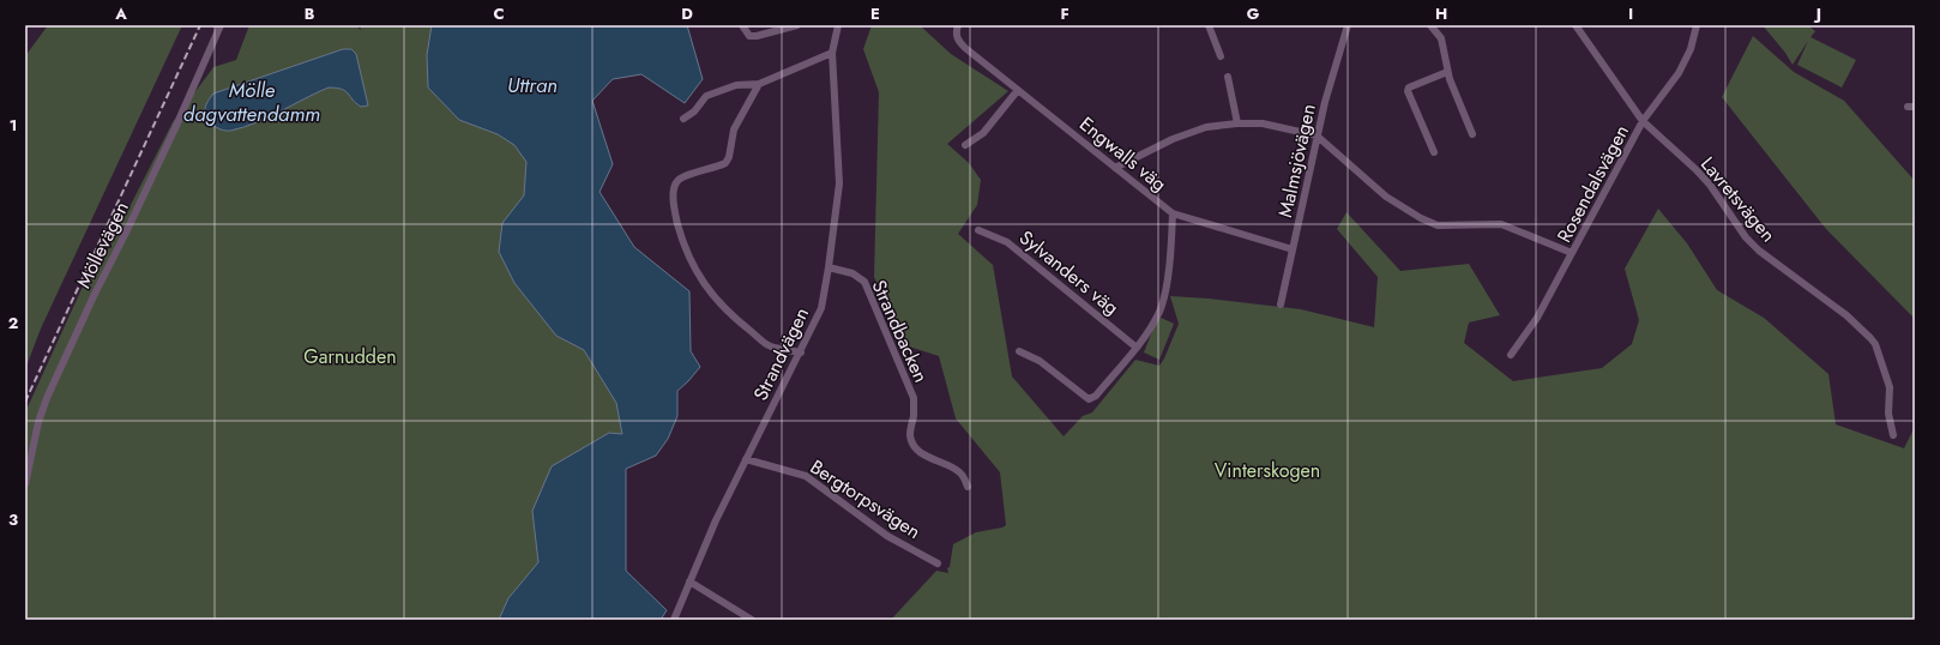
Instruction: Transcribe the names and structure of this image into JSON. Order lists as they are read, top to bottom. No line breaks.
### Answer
{"streets":{"street":["Engwalls väg","Malmsjövägen","Rosendalsvägen","Lavretsvägen","Möllevägen","Sylvanders väg","Strandbacken","Strandvägen","Bergtorpsvägen"]},"crossings":[["Engwalls väg","Malmsjövägen"],["Rosendalsvägen","Lavretsvägen"],["Strandbacken","Strandvägen"],["Strandvägen","Bergtorpsvägen"]],"water":["Uttran","Mölle dagvattendamm"],"parks":["Garnudden","Vinterskogen"],"grid":{"columns":["A","B","C","D","E","F","G","H","I","J"],"rows":["1","2","3"]}}
